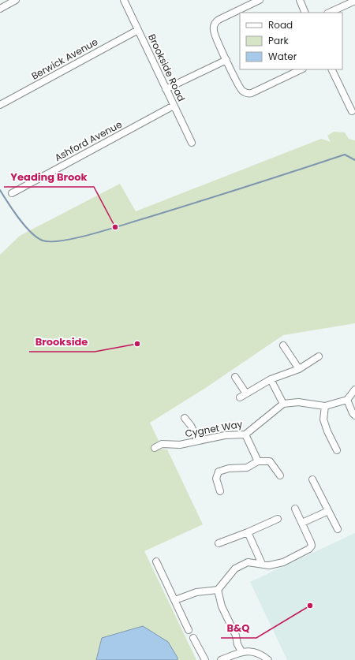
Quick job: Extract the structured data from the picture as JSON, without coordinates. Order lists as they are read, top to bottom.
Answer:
{
  "streets": {
    "street": [
      "Berwick Avenue",
      "Brookside Road",
      "Ashford Avenue",
      "Cygnet Way"
    ]
  },
  "crossings": [
    ["Berwick Avenue", "Brookside Road"],
    ["Brookside Road", "Ashford Avenue"]
  ],
  "places": ["Yeading Brook", "Brookside", "B&Q"],
  "legend": ["Road", "Park", "Water"]
}
